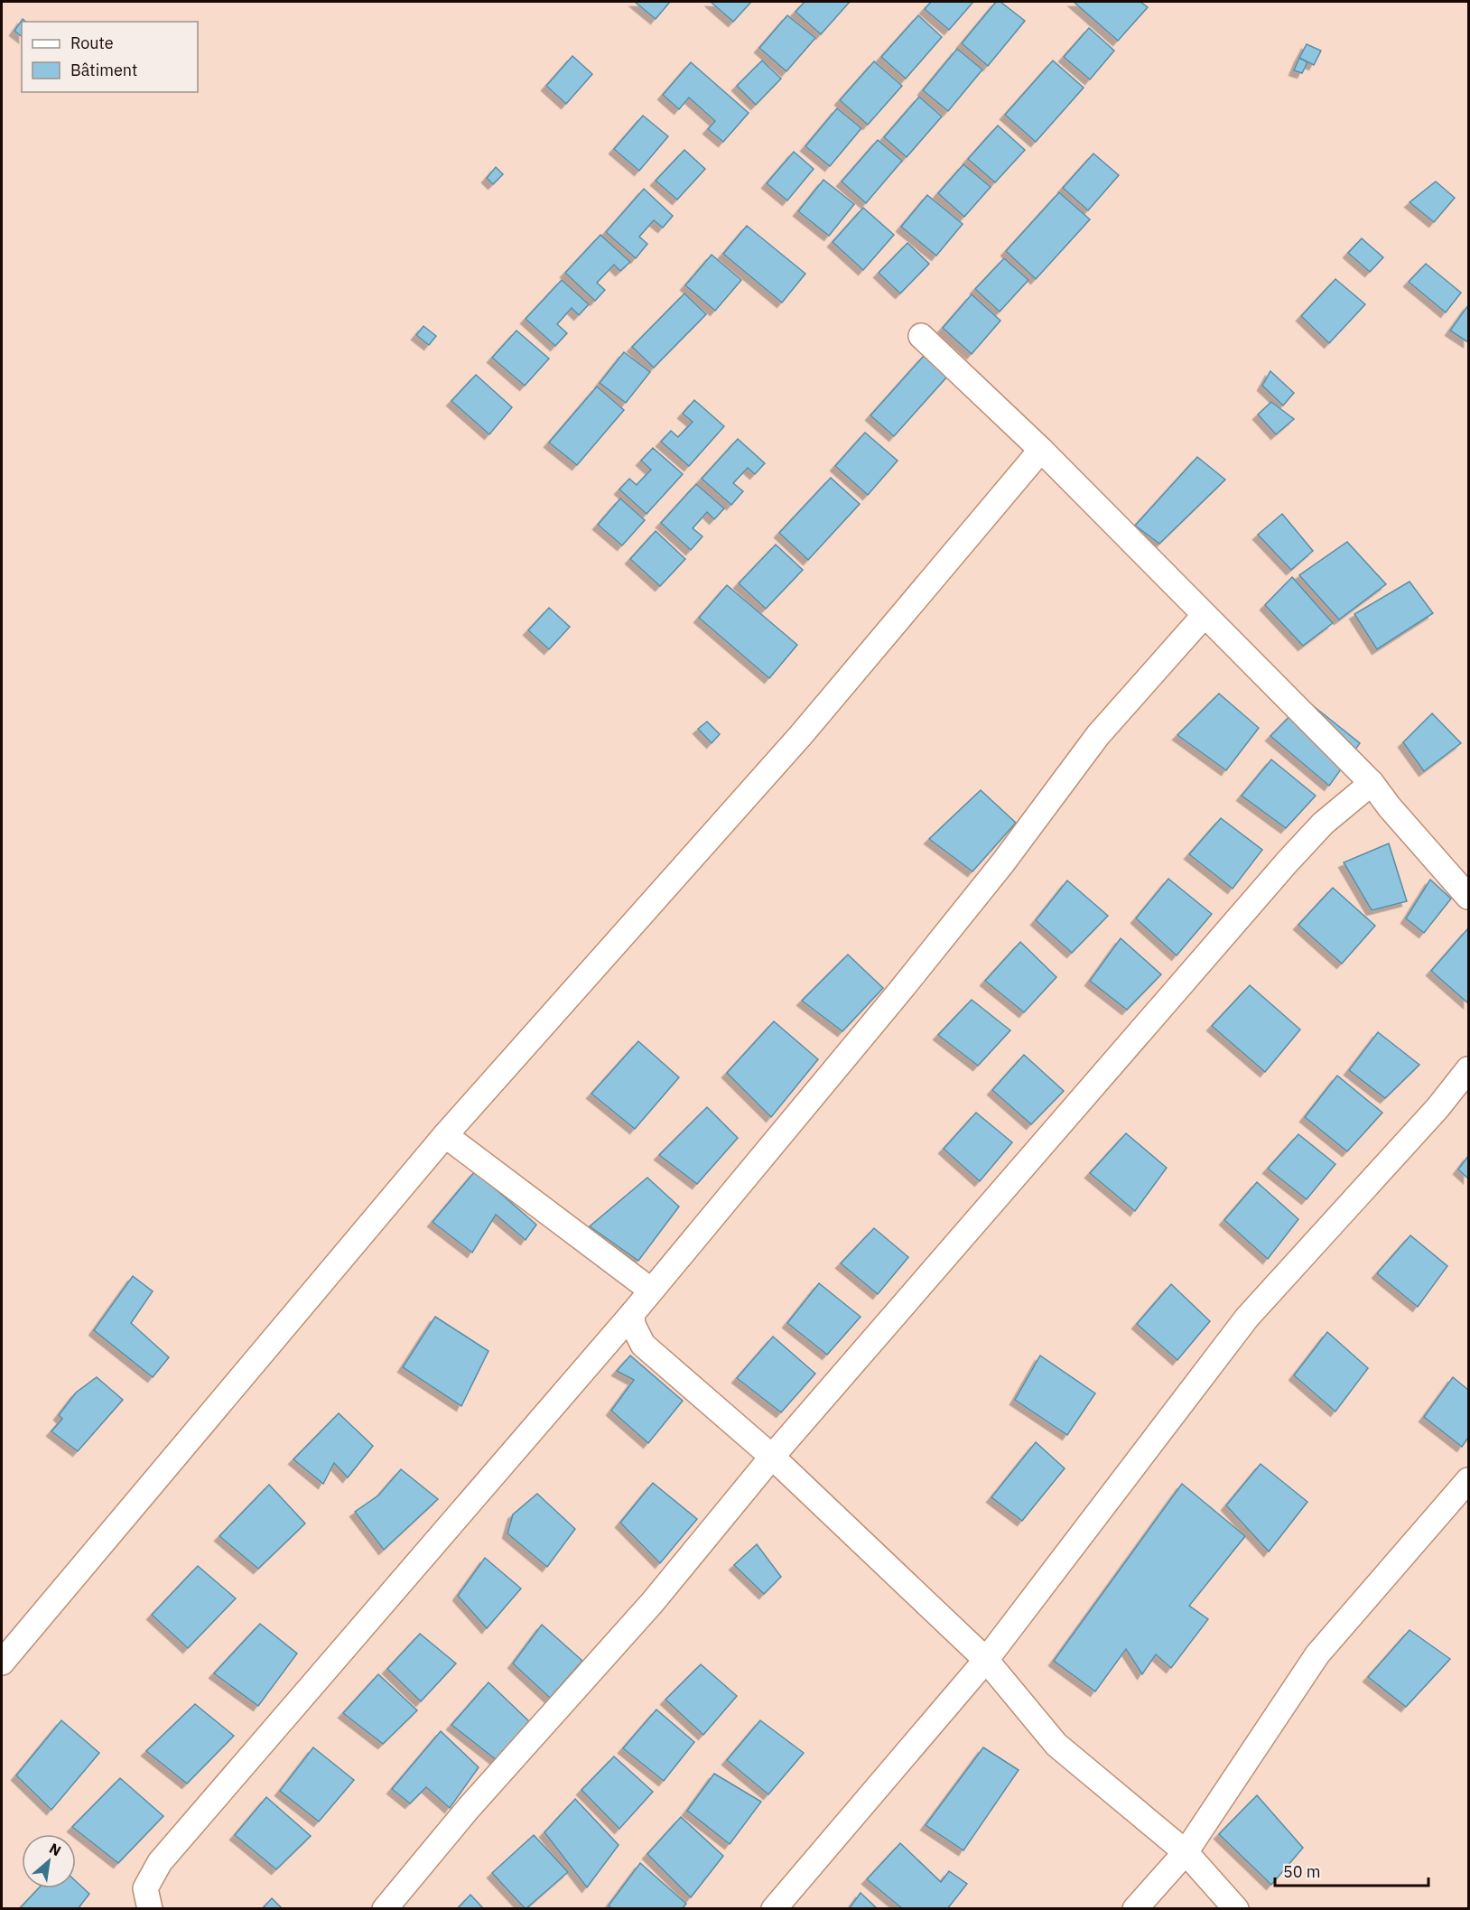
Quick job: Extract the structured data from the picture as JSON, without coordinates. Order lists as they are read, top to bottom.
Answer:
{
  "legend": ["Route", "Bâtiment"],
  "scale_bar": "50 m",
  "north": "top right"
}
